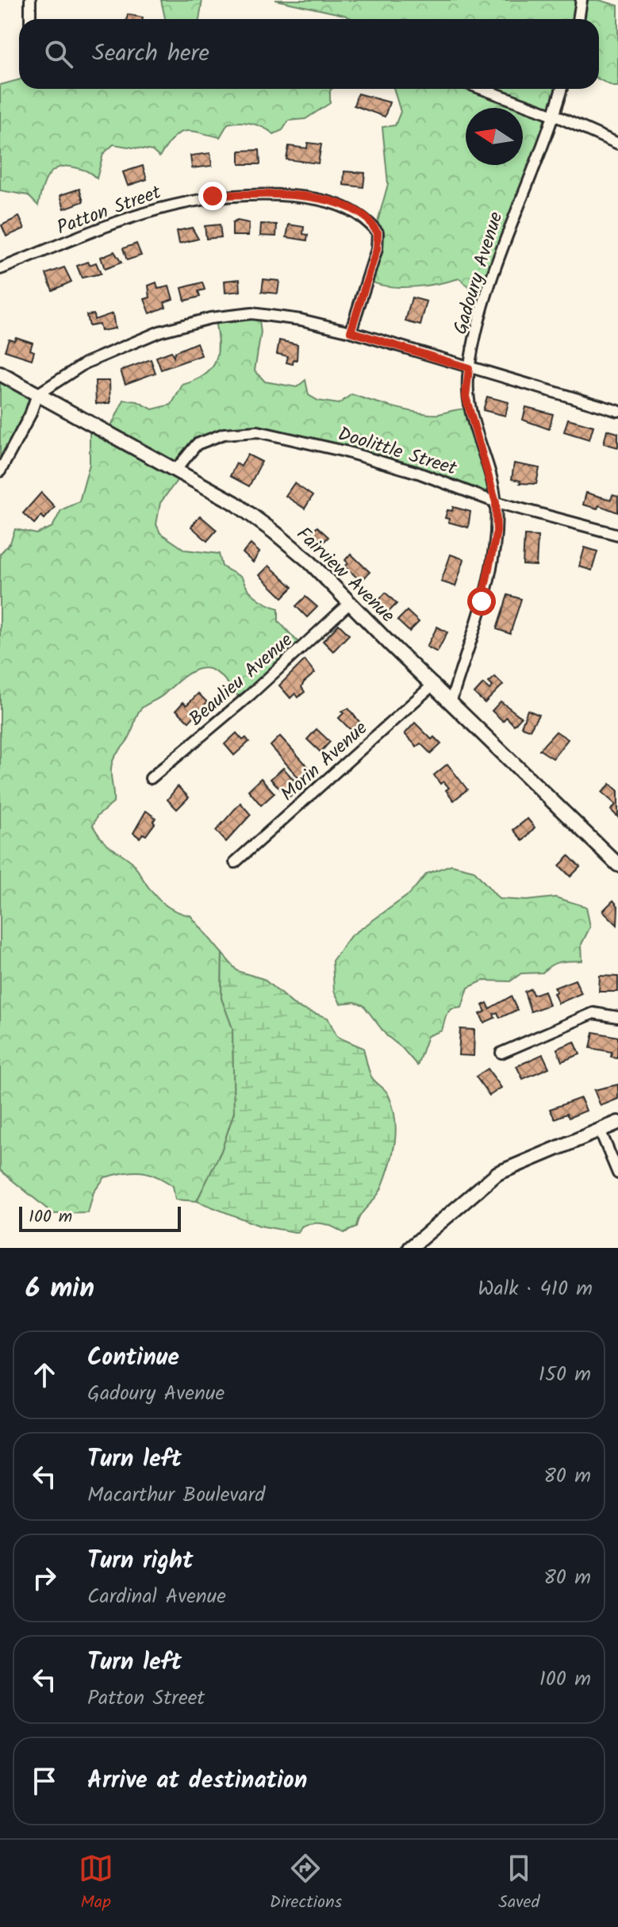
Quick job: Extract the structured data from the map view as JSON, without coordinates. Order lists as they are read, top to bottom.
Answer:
{
  "streets": {
    "main road": ["Fairview Avenue"],
    "street": [
      "Patton Street",
      "Gadoury Avenue",
      "Doolittle Street",
      "Beaulieu Avenue",
      "Morin Avenue"
    ]
  },
  "crossings": [
    ["Gadoury Avenue", "Doolittle Street"],
    ["Gadoury Avenue", "Fairview Avenue"],
    ["Doolittle Street", "Fairview Avenue"],
    ["Fairview Avenue", "Beaulieu Avenue"],
    ["Fairview Avenue", "Morin Avenue"]
  ],
  "scale_bar": "100 m",
  "north": "left",
  "page": {
    "search": "Search here",
    "scale": "100 m",
    "heading": ["6 min", "Walk · 410 m"],
    "list": [
      ["Continue", "Gadoury Avenue", "150 m"],
      ["Turn left", "Macarthur Boulevard", "80 m"],
      ["Turn right", "Cardinal Avenue", "80 m"],
      ["Turn left", "Patton Street", "100 m"],
      "Arrive at destination"
    ],
    "nav": ["Map", "Directions", "Saved"]
  }
}
